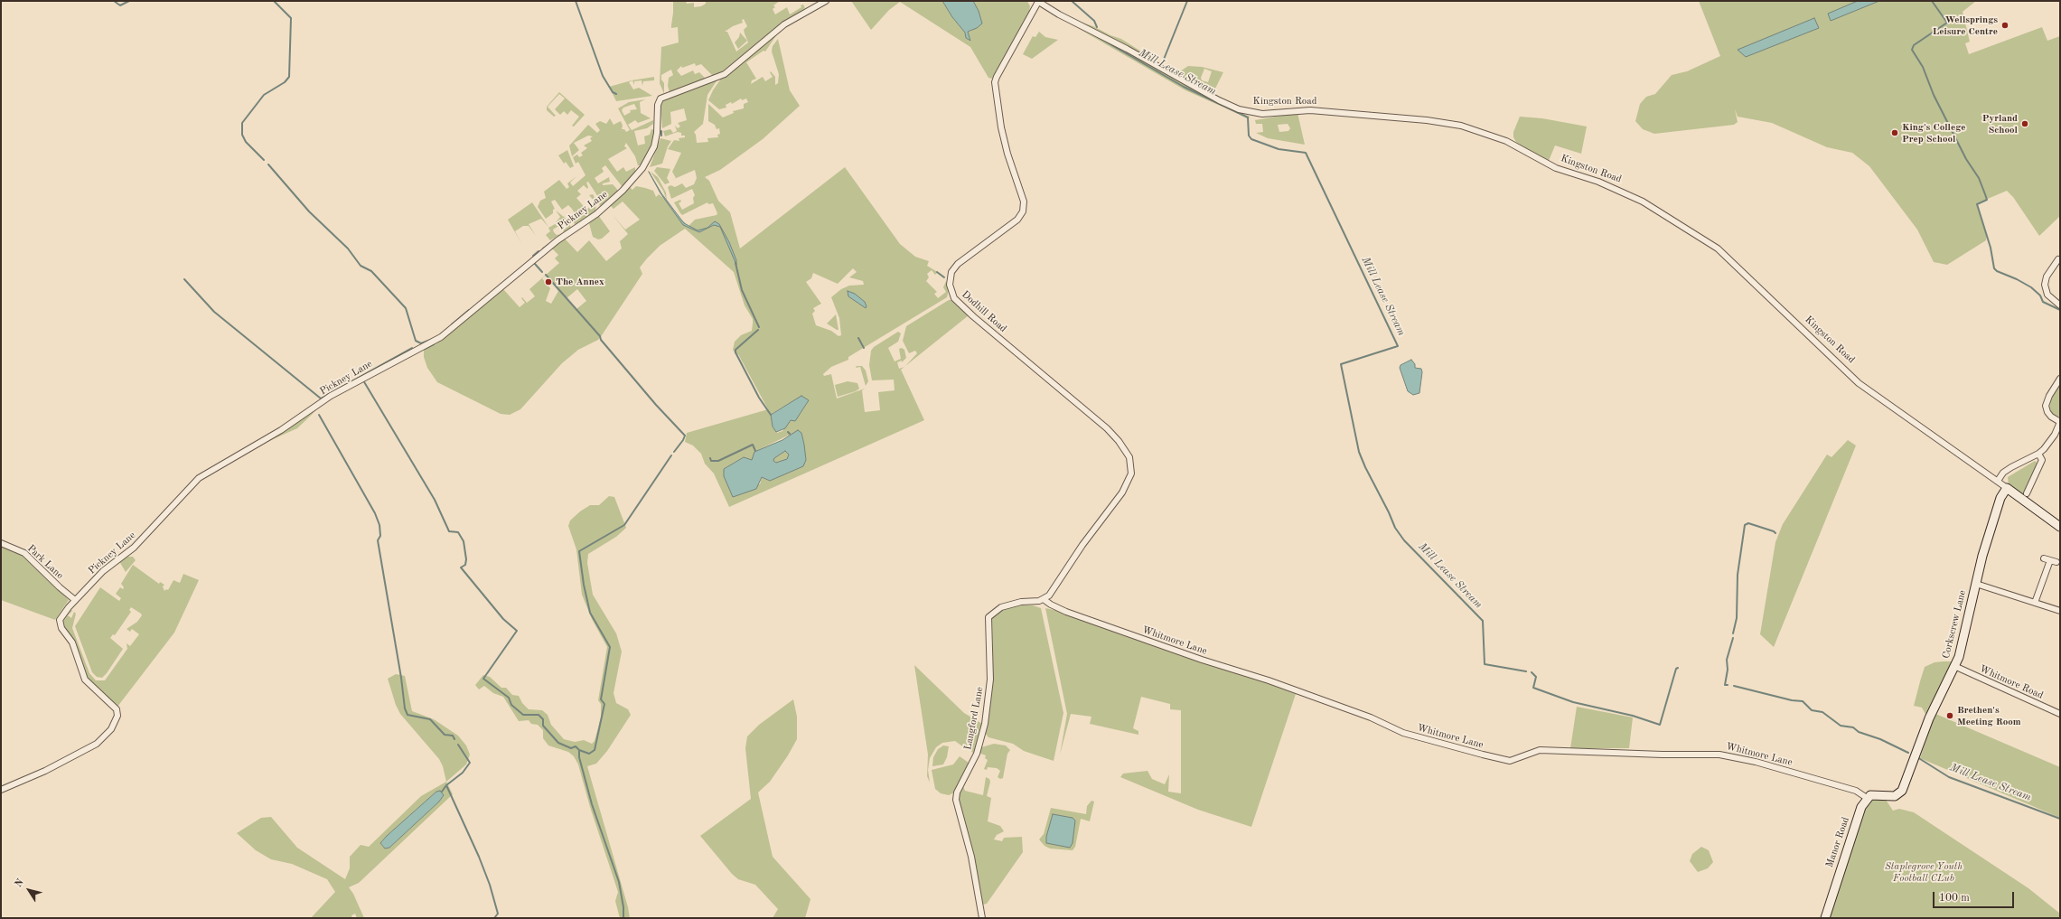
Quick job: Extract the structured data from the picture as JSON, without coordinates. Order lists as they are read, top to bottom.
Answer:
{
  "streets": {
    "street": [
      "Kingston Road",
      "Pickney Lane",
      "Dodhill Road",
      "Park Lane",
      "Corkscrew Lane",
      "Whitmore Lane",
      "Whitmore Road",
      "Langford Lane",
      "Manor Road"
    ]
  },
  "crossings": [
    ["Kingston Road", "Dodhill Road"],
    ["Kingston Road", "Corkscrew Lane"],
    ["Pickney Lane", "Park Lane"],
    ["Dodhill Road", "Whitmore Lane"],
    ["Dodhill Road", "Langford Lane"],
    ["Corkscrew Lane", "Whitmore Lane"],
    ["Corkscrew Lane", "Whitmore Road"],
    ["Corkscrew Lane", "Manor Road"],
    ["Whitmore Lane", "Langford Lane"],
    ["Whitmore Lane", "Manor Road"]
  ],
  "water": ["Mill Lease Stream"],
  "parks": ["Staplegrove Youth Football CLub"],
  "places": [
    "Wellsprings Leisure Centre",
    "Pyrland School",
    "King's College Prep School",
    "The Annex",
    "Brethen's Meeting Room"
  ],
  "scale_bar": "100 m",
  "north": "top left"
}
